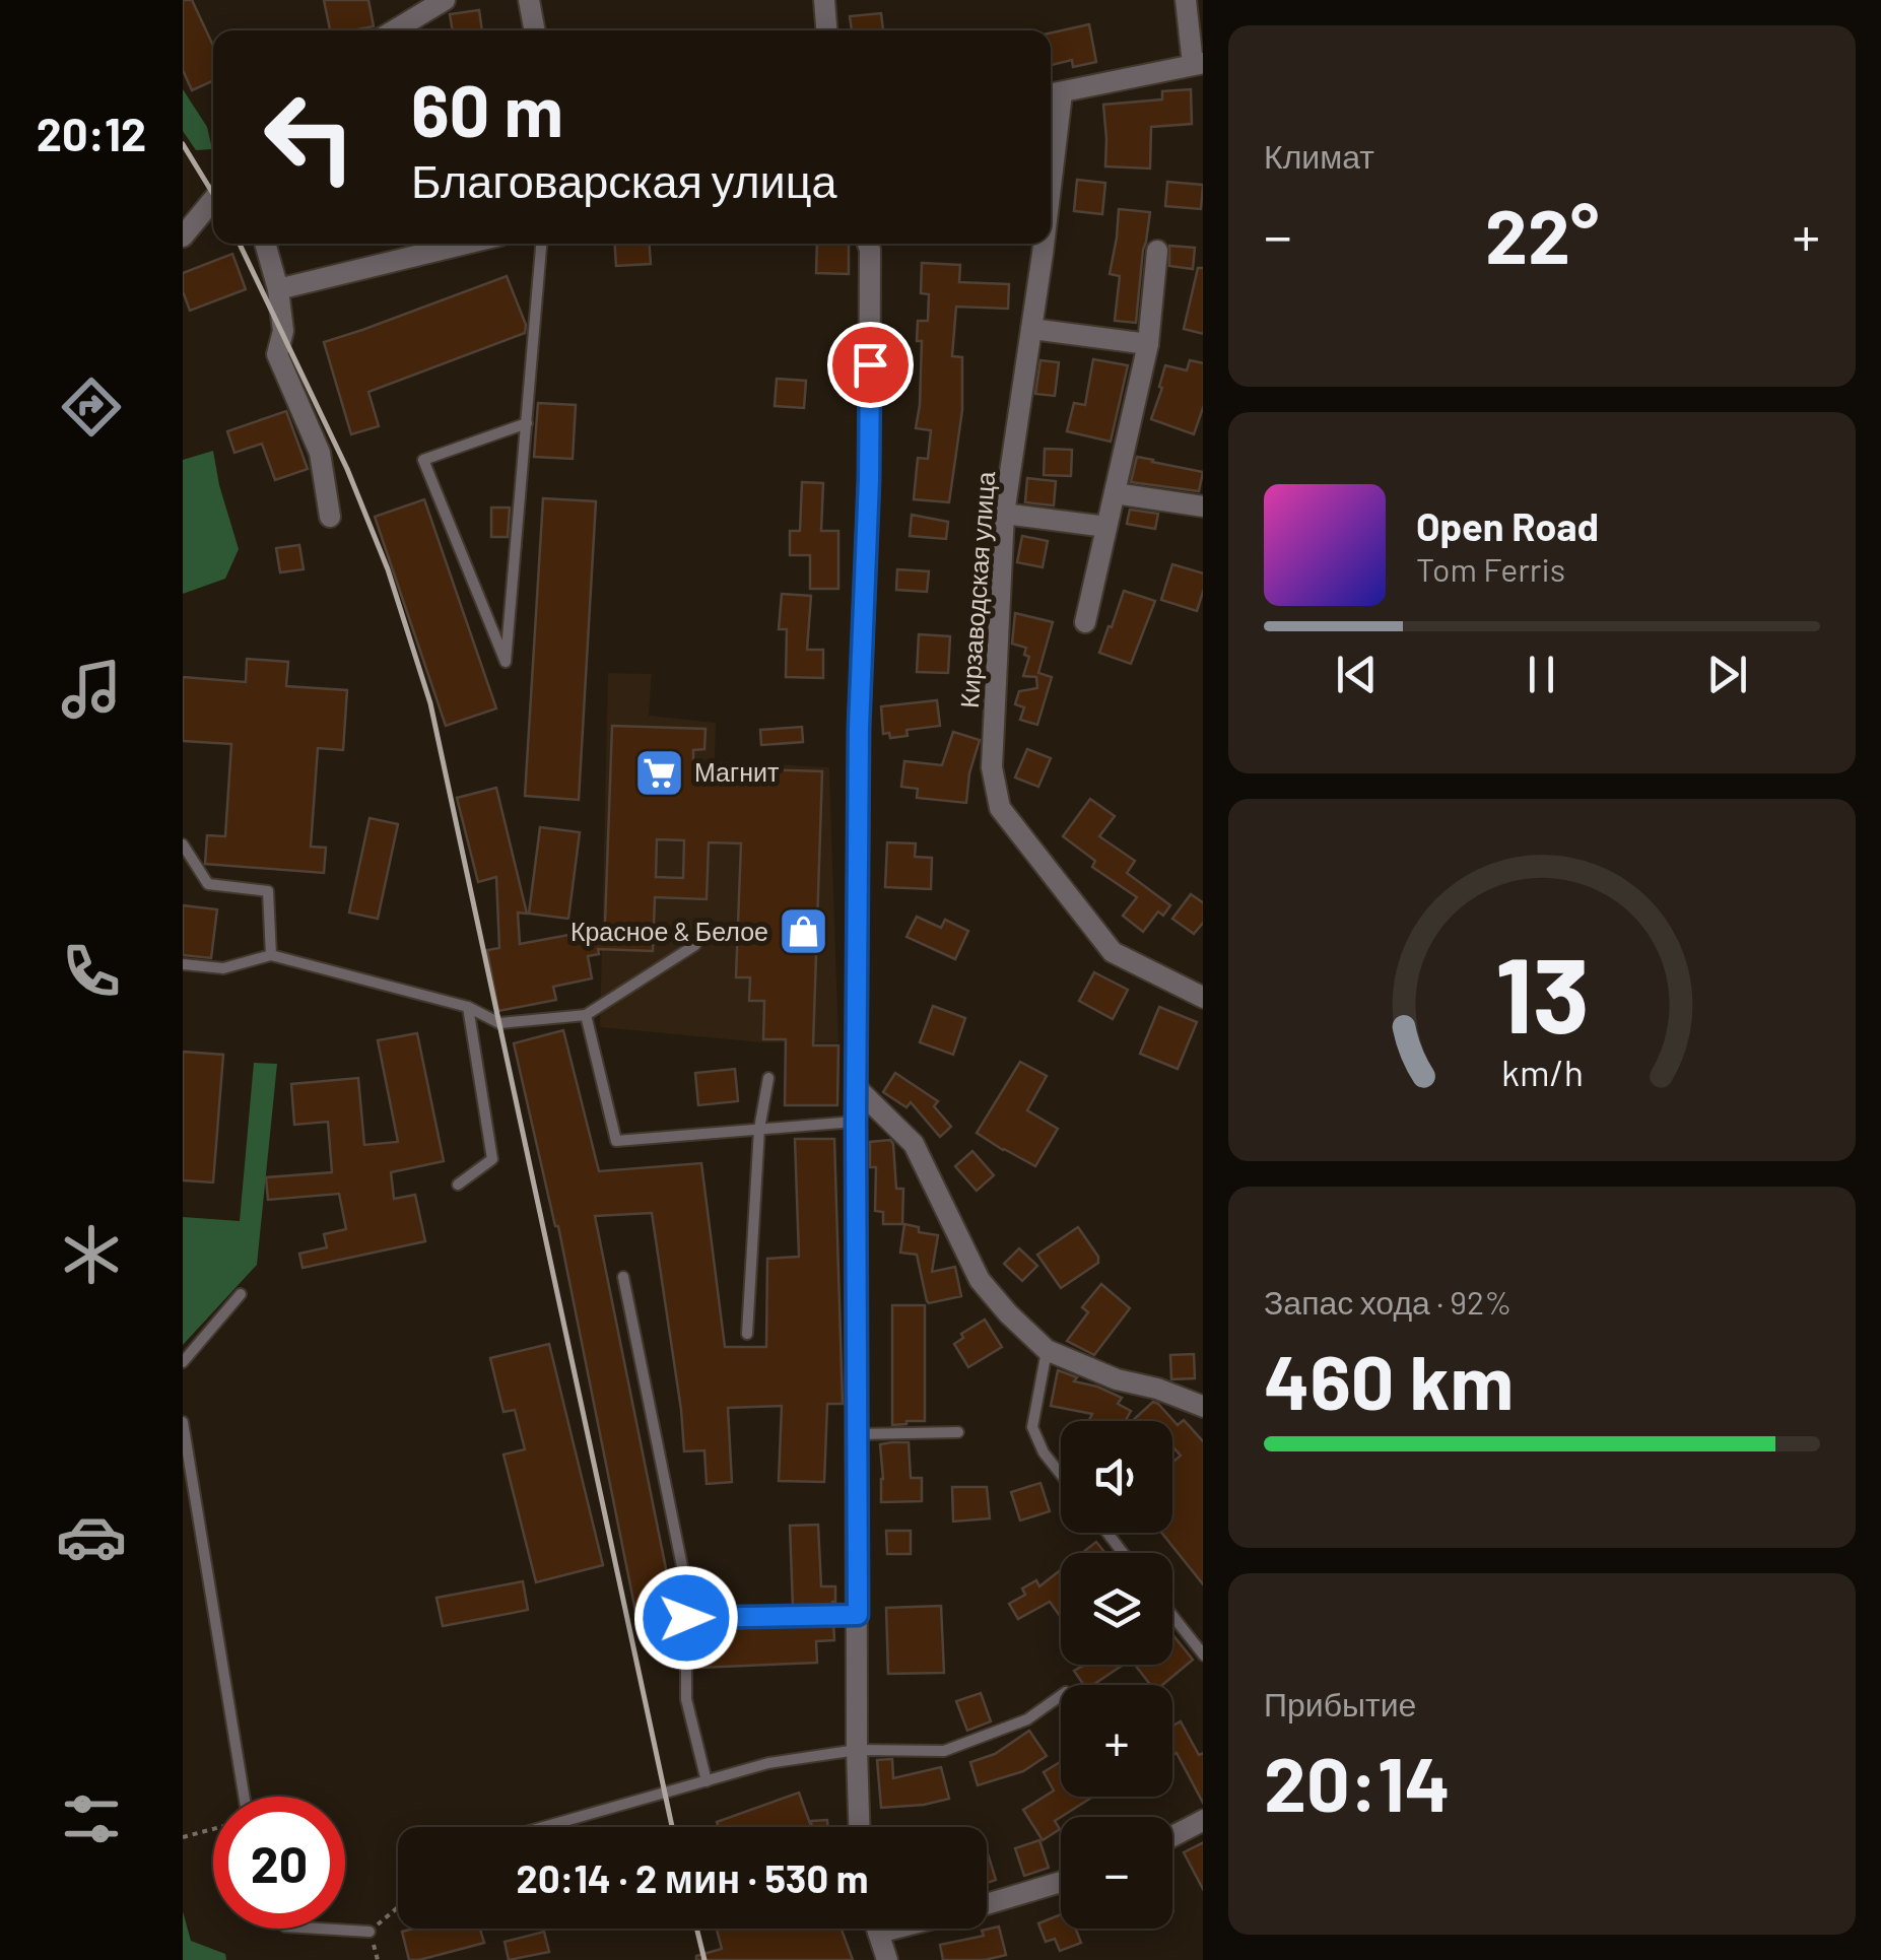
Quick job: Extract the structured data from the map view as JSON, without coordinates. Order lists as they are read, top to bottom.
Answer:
{
  "streets": {
    "street": ["Кирзаводская улица"]
  },
  "places": {
    "supermarket": ["Магнит"],
    "shop": ["Красное & Белое"]
  },
  "page": {
    "tabs": "20:12",
    "tile": [
      "Климат",
      ["Запас хода · 92%", "460 km"],
      ["Прибытие", "20:14"]
    ],
    "turn": ["60 m", "Благоварская улица"],
    "heat": ["−", "22°", "+"],
    "song": ["Open Road", "Tom Ferris"],
    "map_buttons": ["+", "−"],
    "limit": "20",
    "trip": "20:14 · 2 мин · 530 m",
    "gauge": ["13", "km/h"]
  }
}
